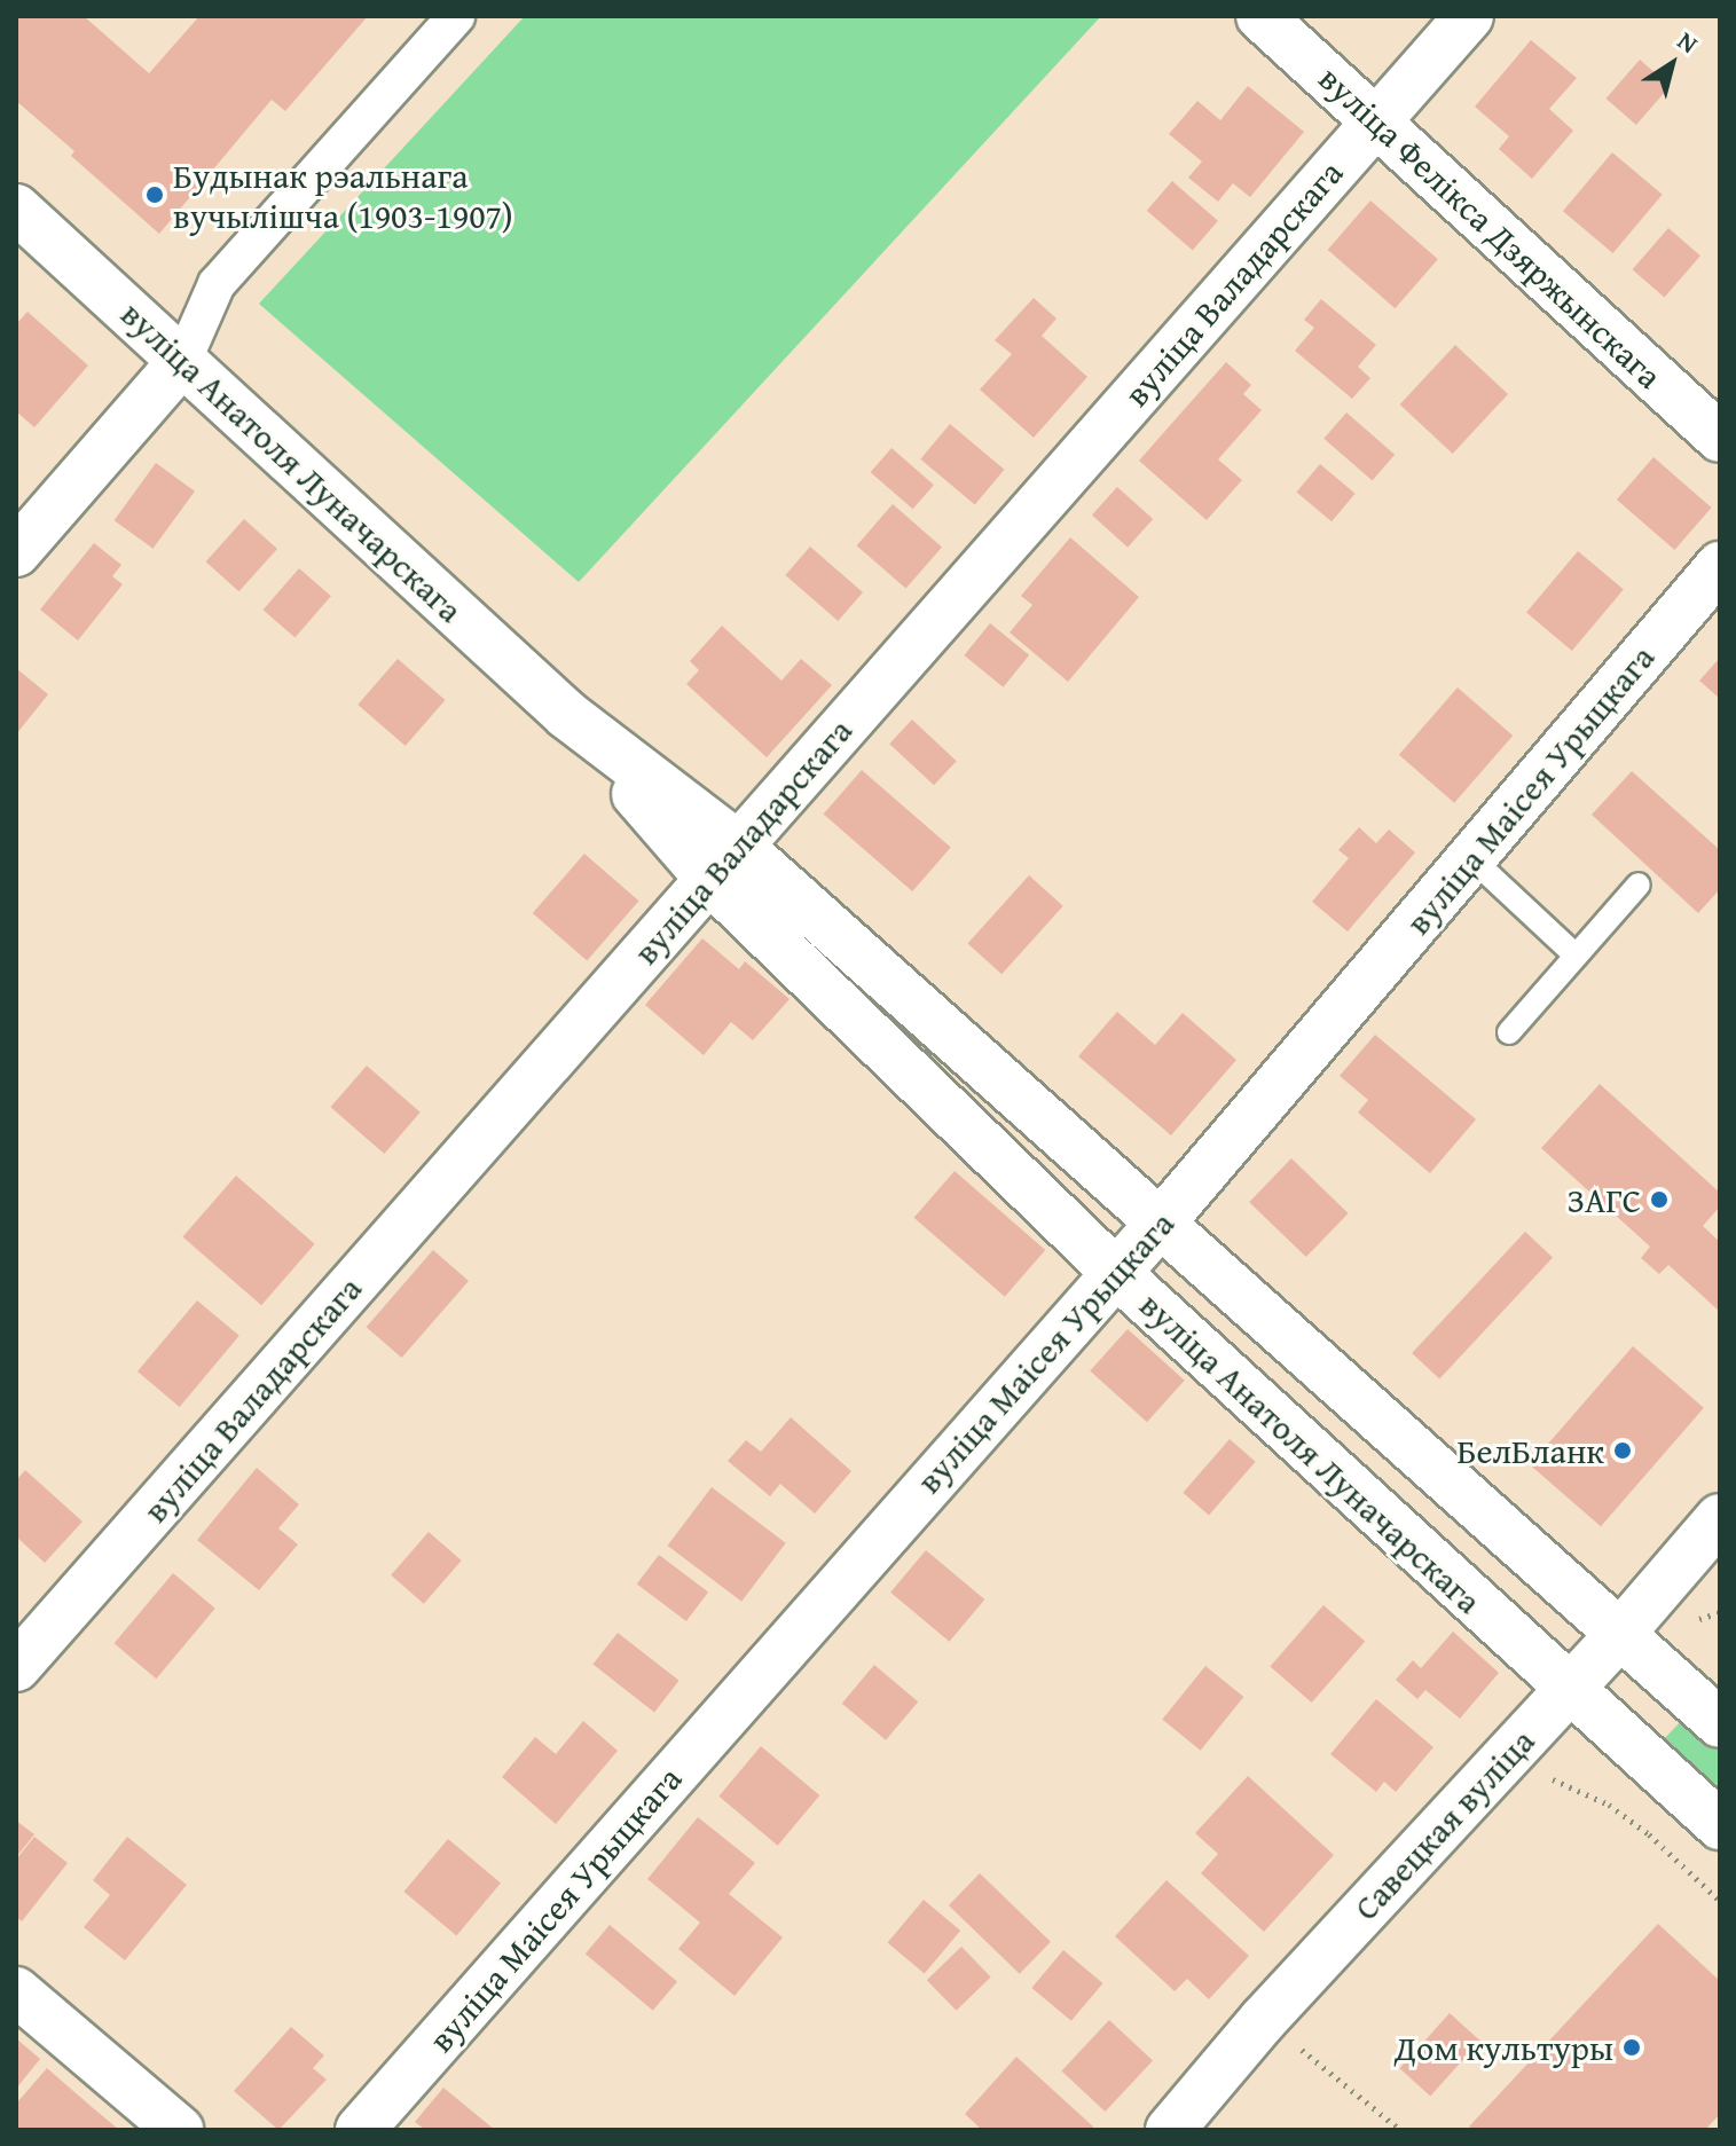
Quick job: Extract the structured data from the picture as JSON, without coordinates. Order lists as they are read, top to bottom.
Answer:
{
  "streets": {
    "street": [
      "вуліца Фелікса Дзяржынскага",
      "вуліца Валадарскага",
      "вуліца Анатоля Луначарскага",
      "вуліца Маісея Урыцкага",
      "Савецкая вуліца"
    ]
  },
  "crossings": [
    ["вуліца Фелікса Дзяржынскага", "вуліца Валадарскага"],
    ["вуліца Валадарскага", "вуліца Анатоля Луначарскага"],
    ["вуліца Анатоля Луначарскага", "вуліца Маісея Урыцкага"],
    ["вуліца Анатоля Луначарскага", "Савецкая вуліца"]
  ],
  "places": [
    "Будынак рэальнага вучылішча (1903-1907)",
    "ЗАГС",
    "БелБланк",
    "Дом культуры"
  ],
  "north": "top right"
}
